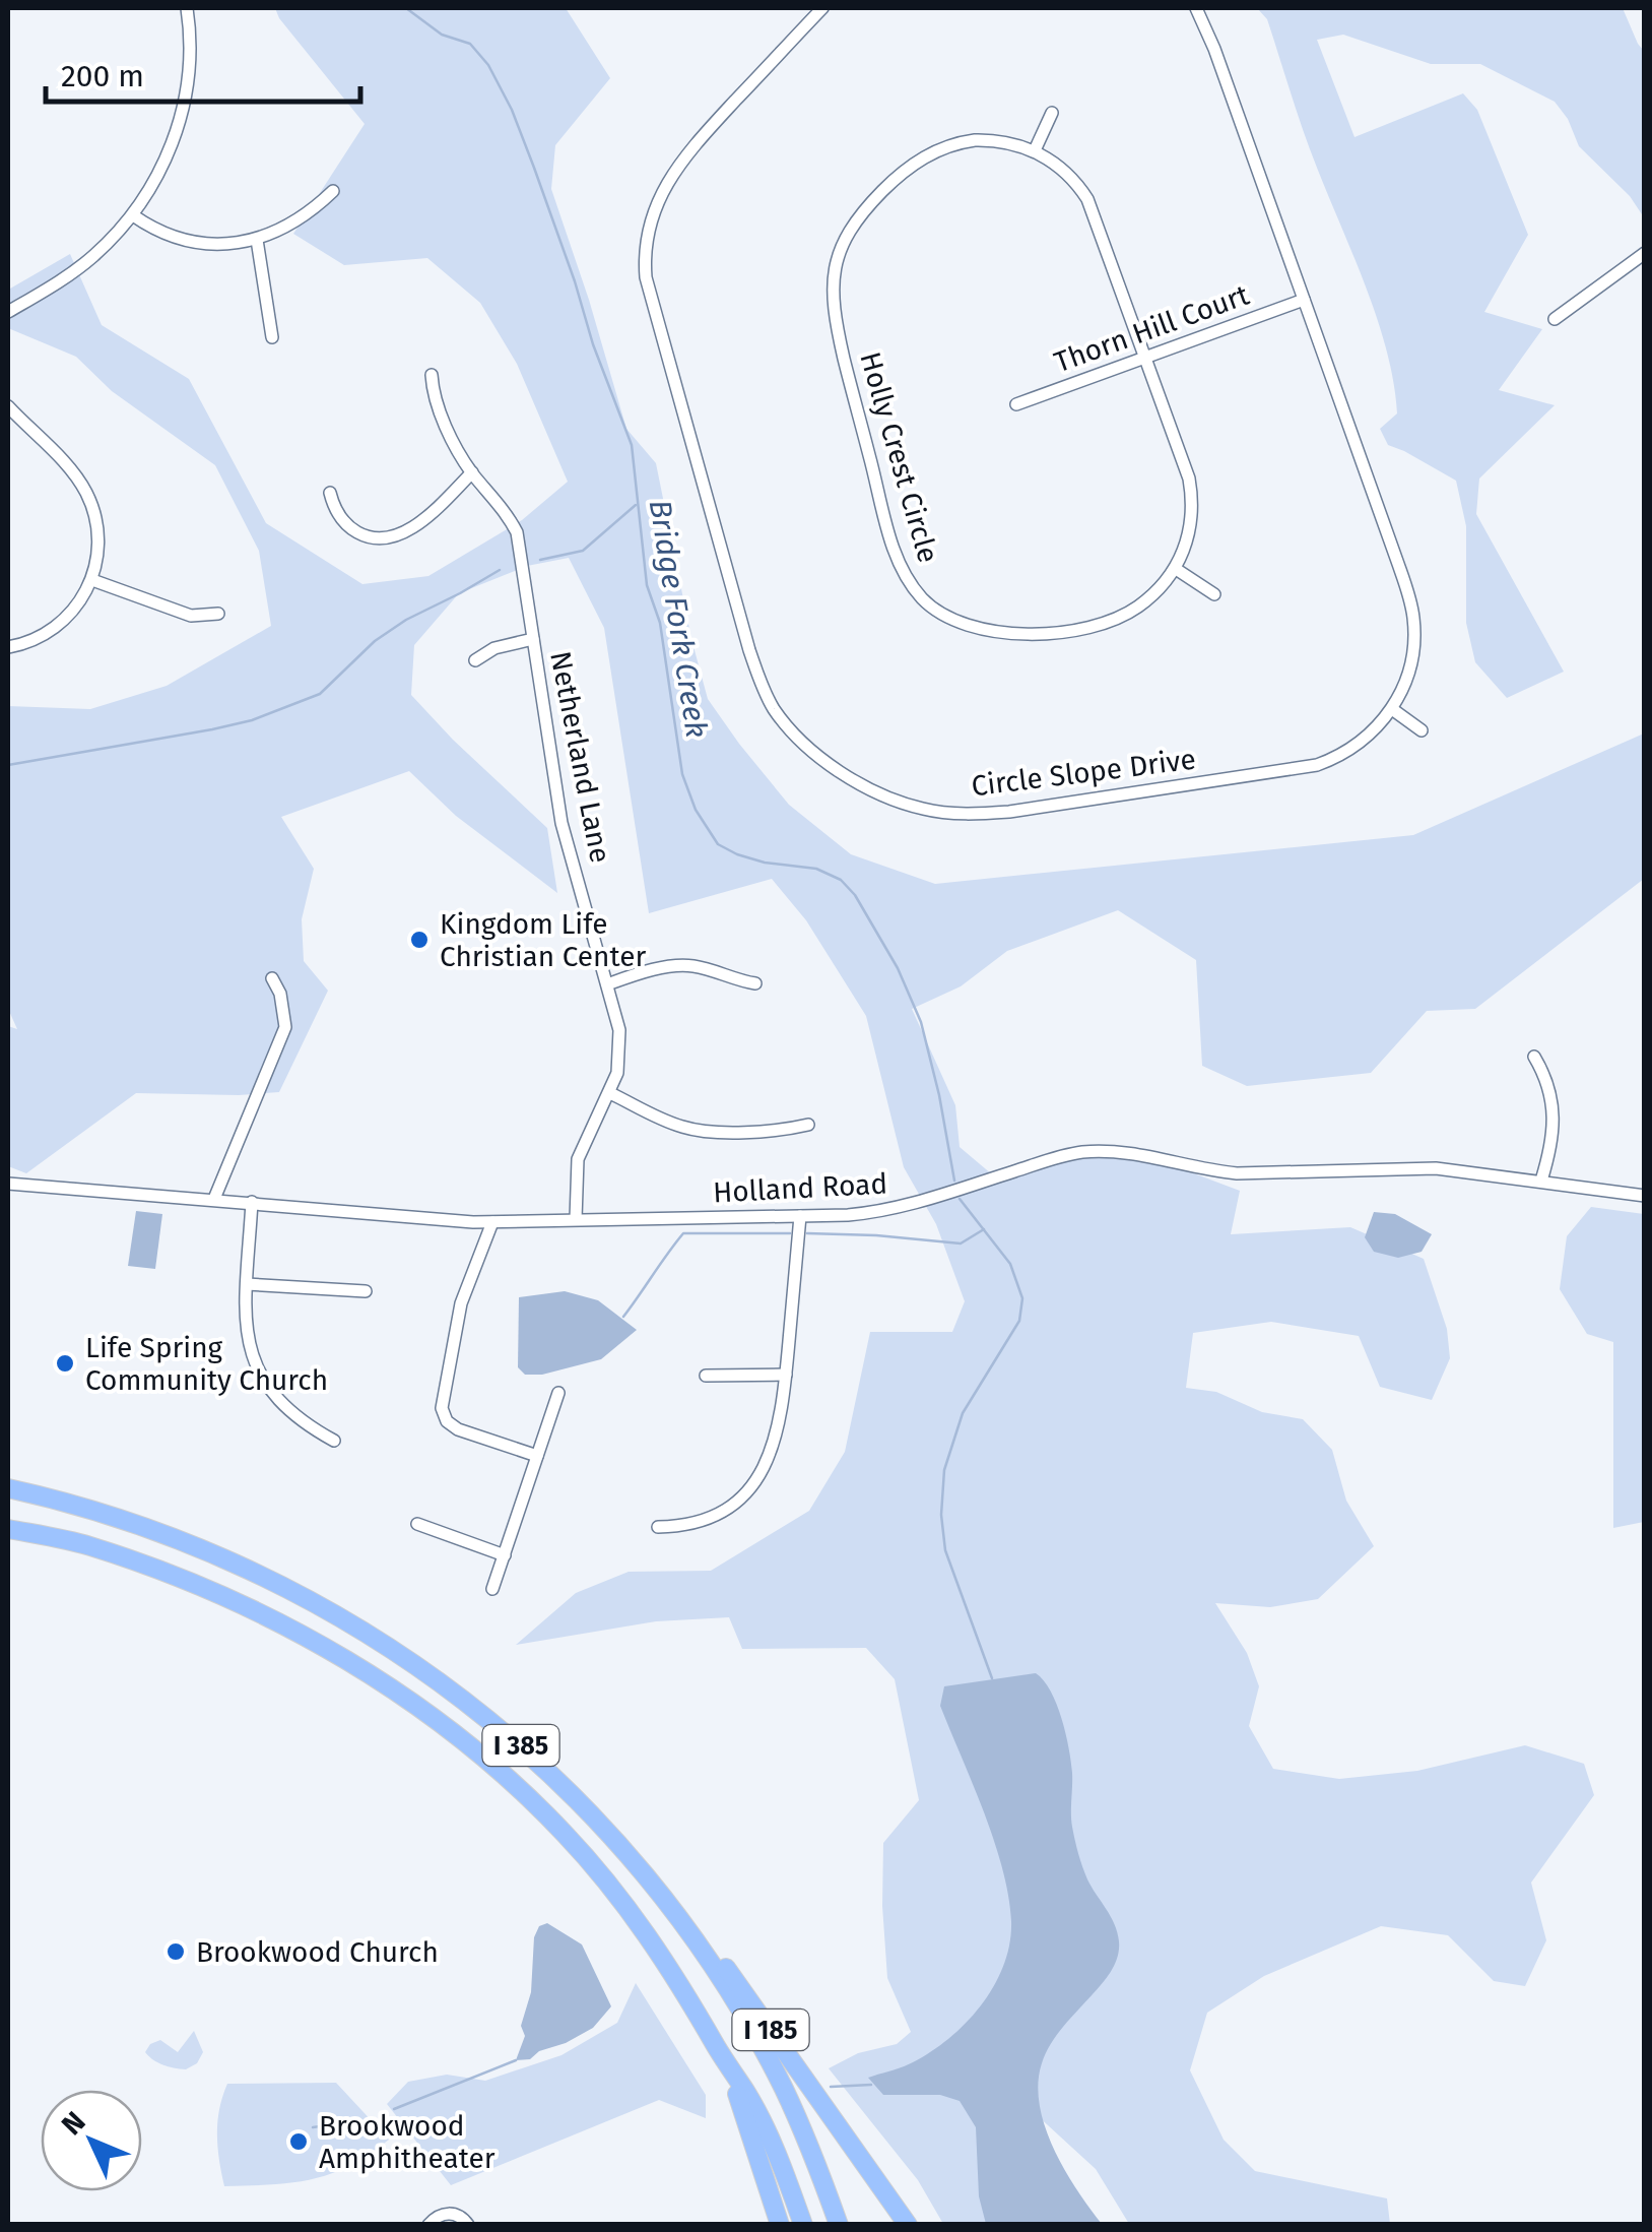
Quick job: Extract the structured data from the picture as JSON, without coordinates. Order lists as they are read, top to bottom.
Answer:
{
  "streets": {
    "highway": ["I 385", "I 185"],
    "street": [
      "Thorn Hill Court",
      "Holly Crest Circle",
      "Netherland Lane",
      "Circle Slope Drive",
      "Holland Road"
    ]
  },
  "crossings": [
    ["Thorn Hill Court", "Holly Crest Circle"],
    ["Thorn Hill Court", "Circle Slope Drive"],
    ["Netherland Lane", "Holland Road"],
    ["I 385", "I 185"]
  ],
  "water": ["Bridge Fork Creek"],
  "places": [
    "Kingdom Life Christian Center",
    "Life Spring Community Church",
    "Brookwood Church",
    "Brookwood Amphitheater"
  ],
  "scale_bar": "200 m",
  "north": "top left"
}
